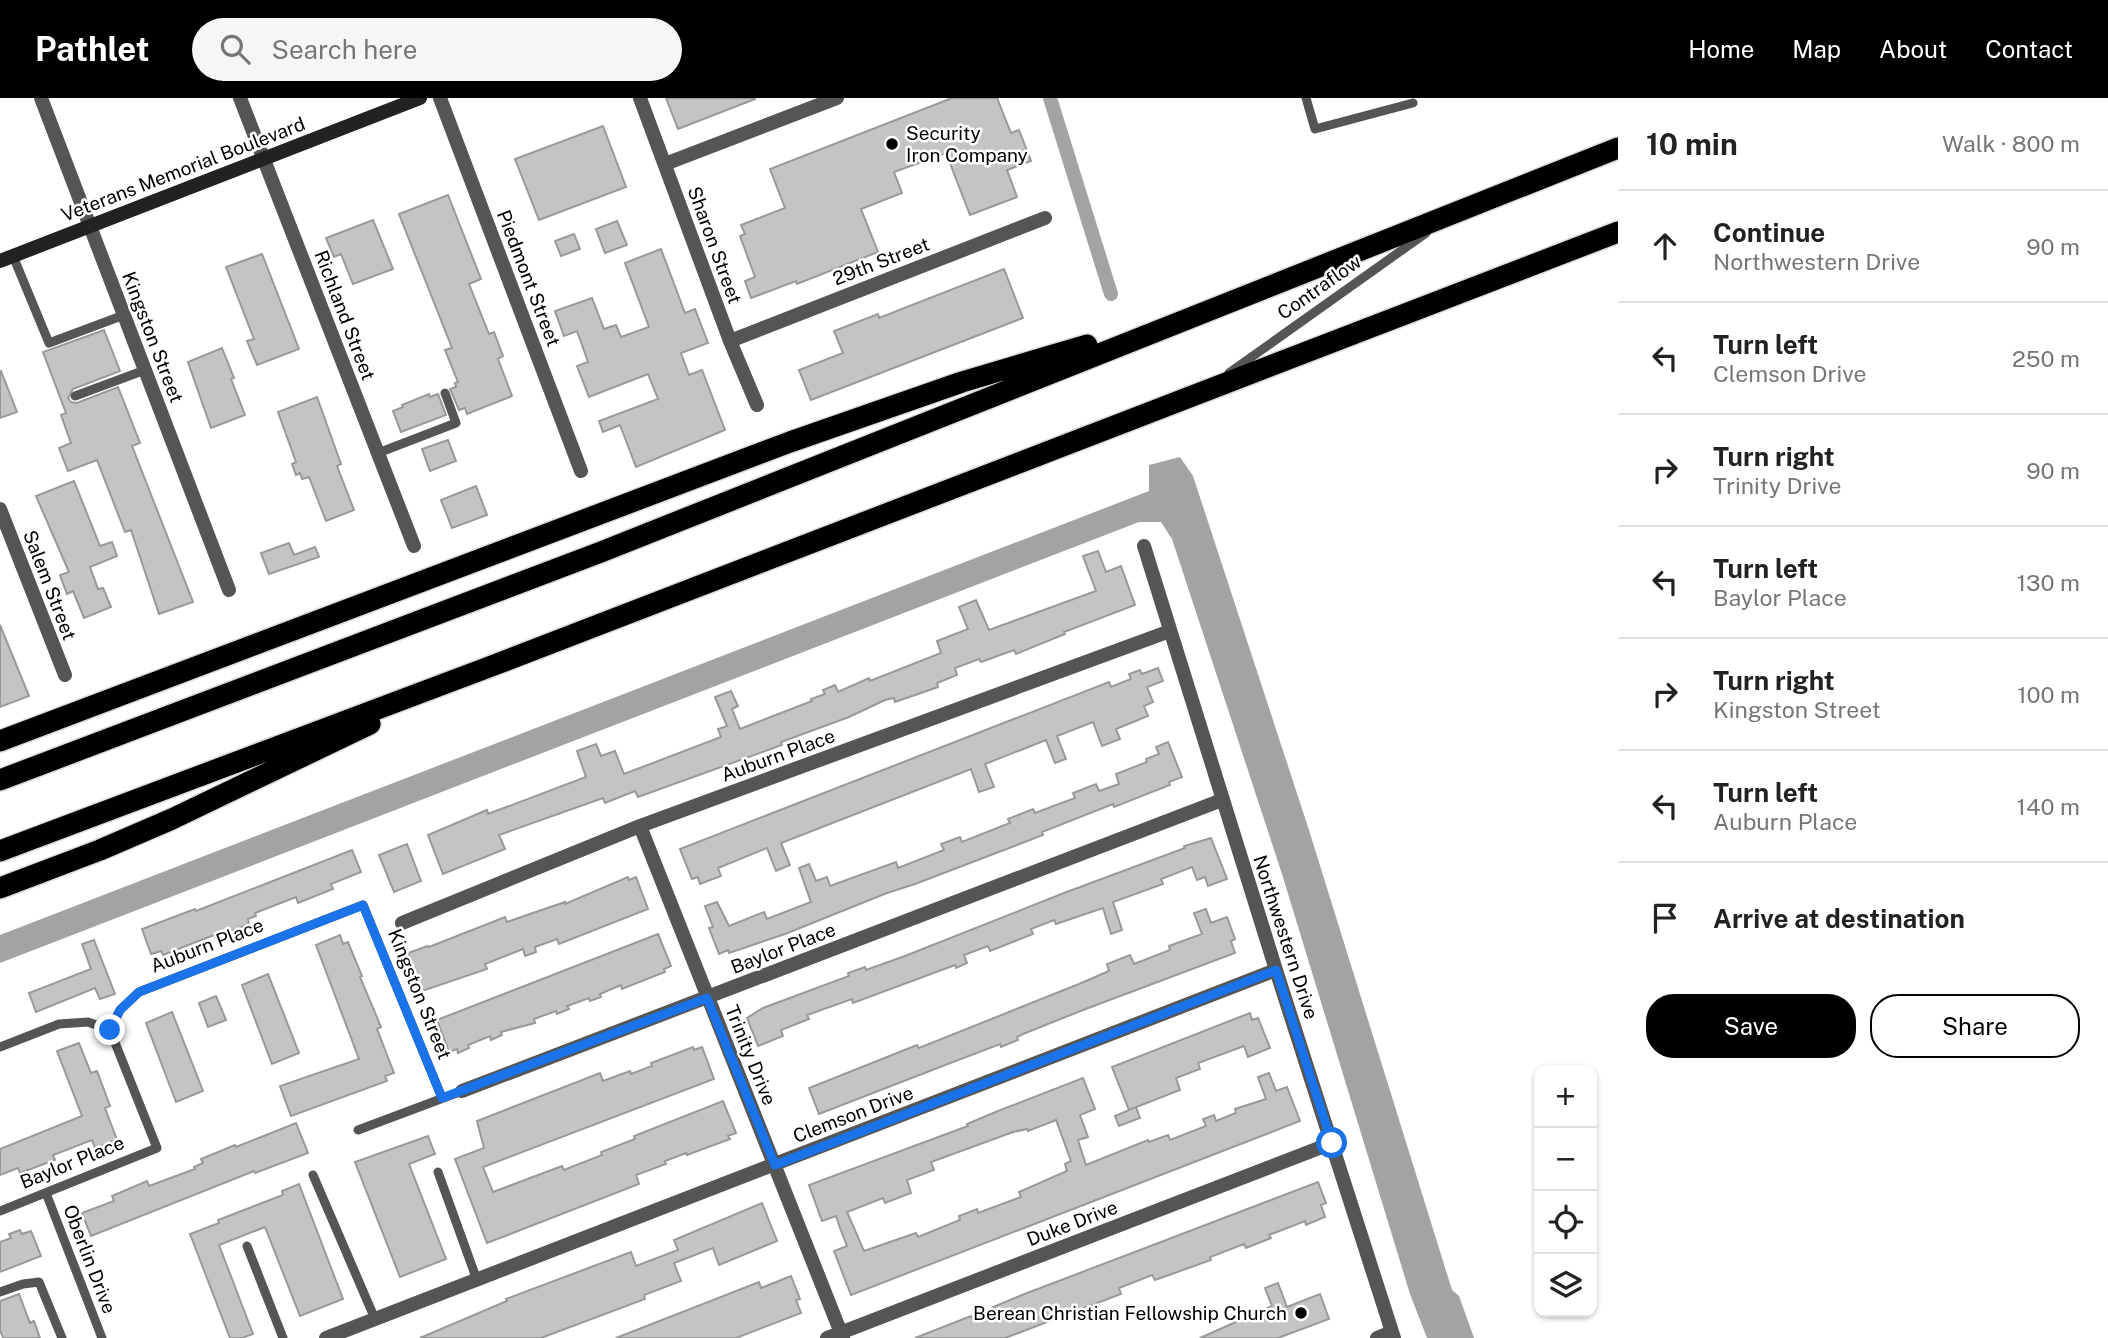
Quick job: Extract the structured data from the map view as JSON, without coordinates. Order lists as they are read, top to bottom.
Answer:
{
  "streets": {
    "street": [
      "Veterans Memorial Boulevard",
      "Sharon Street",
      "29th Street",
      "Piedmont Street",
      "Richland Street",
      "Kingston Street",
      "Salem Street",
      "Auburn Place",
      "Northwestern Drive",
      "Baylor Place",
      "Trinity Drive",
      "Clemson Drive",
      "Duke Drive"
    ],
    "lane": ["Contraflow", "Oberlin Drive"]
  },
  "crossings": [
    ["Veterans Memorial Boulevard", "Richland Street"],
    ["Veterans Memorial Boulevard", "Kingston Street"],
    ["Sharon Street", "29th Street"],
    ["Kingston Street", "Auburn Place"],
    ["Kingston Street", "Baylor Place"],
    ["Auburn Place", "Northwestern Drive"],
    ["Auburn Place", "Baylor Place"],
    ["Auburn Place", "Trinity Drive"],
    ["Northwestern Drive", "Baylor Place"],
    ["Northwestern Drive", "Clemson Drive"],
    ["Northwestern Drive", "Duke Drive"],
    ["Baylor Place", "Trinity Drive"],
    ["Baylor Place", "Oberlin Drive"],
    ["Trinity Drive", "Clemson Drive"],
    ["Trinity Drive", "Duke Drive"]
  ],
  "places": ["Security Iron Company", "Berean Christian Fellowship Church"],
  "page": {
    "header": "Pathlet",
    "search": "Search here",
    "nav": [
      "Home",
      "Map",
      "About",
      "Contact"
    ],
    "heading": ["10 min", "Walk · 800 m"],
    "list": [
      ["Continue", "Northwestern Drive", "90 m"],
      ["Turn left", "Clemson Drive", "250 m"],
      ["Turn right", "Trinity Drive", "90 m"],
      ["Turn left", "Baylor Place", "130 m"],
      ["Turn right", "Kingston Street", "100 m"],
      ["Turn left", "Auburn Place", "140 m"],
      "Arrive at destination"
    ],
    "buttons": ["Save", "Share"],
    "map_buttons": ["+", "−"]
  }
}
